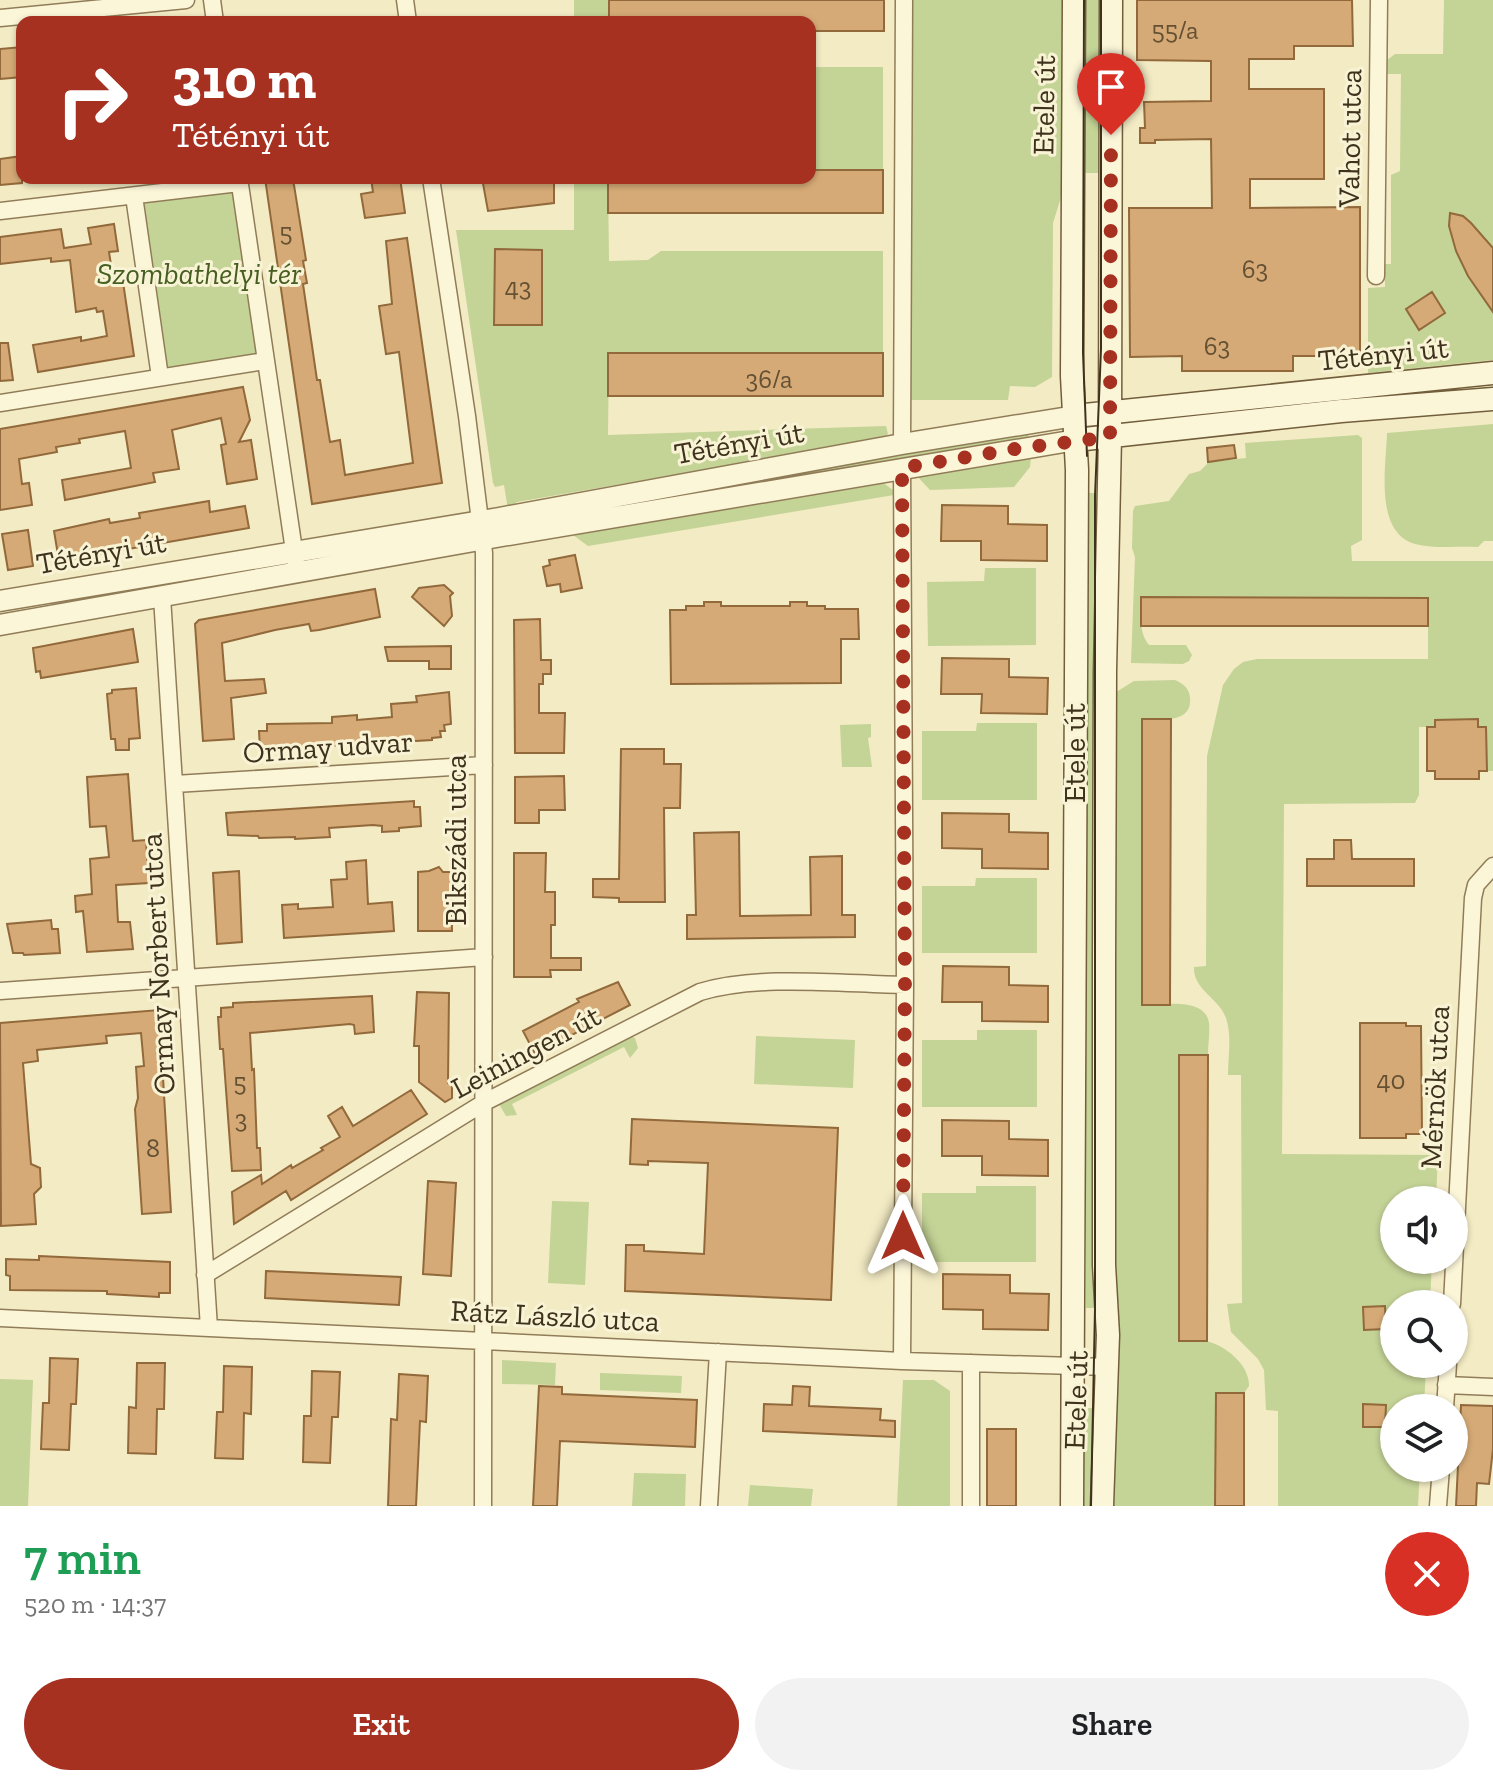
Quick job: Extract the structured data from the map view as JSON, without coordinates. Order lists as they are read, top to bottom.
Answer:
{
  "streets": {
    "main road": ["Etele út", "Tétényi út"],
    "street": [
      "Vahot utca",
      "Ormay udvar",
      "Bikszádi utca",
      "Ormay Norbert utca",
      "Leiningen út",
      "Mérnök utca",
      "Rátz László utca"
    ]
  },
  "crossings": [
    ["Etele út", "Tétényi út"],
    ["Etele út", "Rátz László utca"],
    ["Tétényi út", "Bikszádi utca"],
    ["Tétényi út", "Ormay Norbert utca"],
    ["Ormay udvar", "Bikszádi utca"],
    ["Ormay udvar", "Ormay Norbert utca"],
    ["Bikszádi utca", "Leiningen út"],
    ["Bikszádi utca", "Rátz László utca"],
    ["Ormay Norbert utca", "Leiningen út"],
    ["Ormay Norbert utca", "Rátz László utca"]
  ],
  "parks": ["Szombathelyi tér"],
  "house_numbers": [
    "55/a",
    "5",
    "63",
    "43",
    "63",
    "36/a",
    "40",
    "5",
    "3",
    "8"
  ],
  "page": {
    "turn": ["310 m", "Tétényi út"],
    "heading": ["7 min", "520 m · 14:37"],
    "buttons": ["Exit", "Share"]
  }
}
